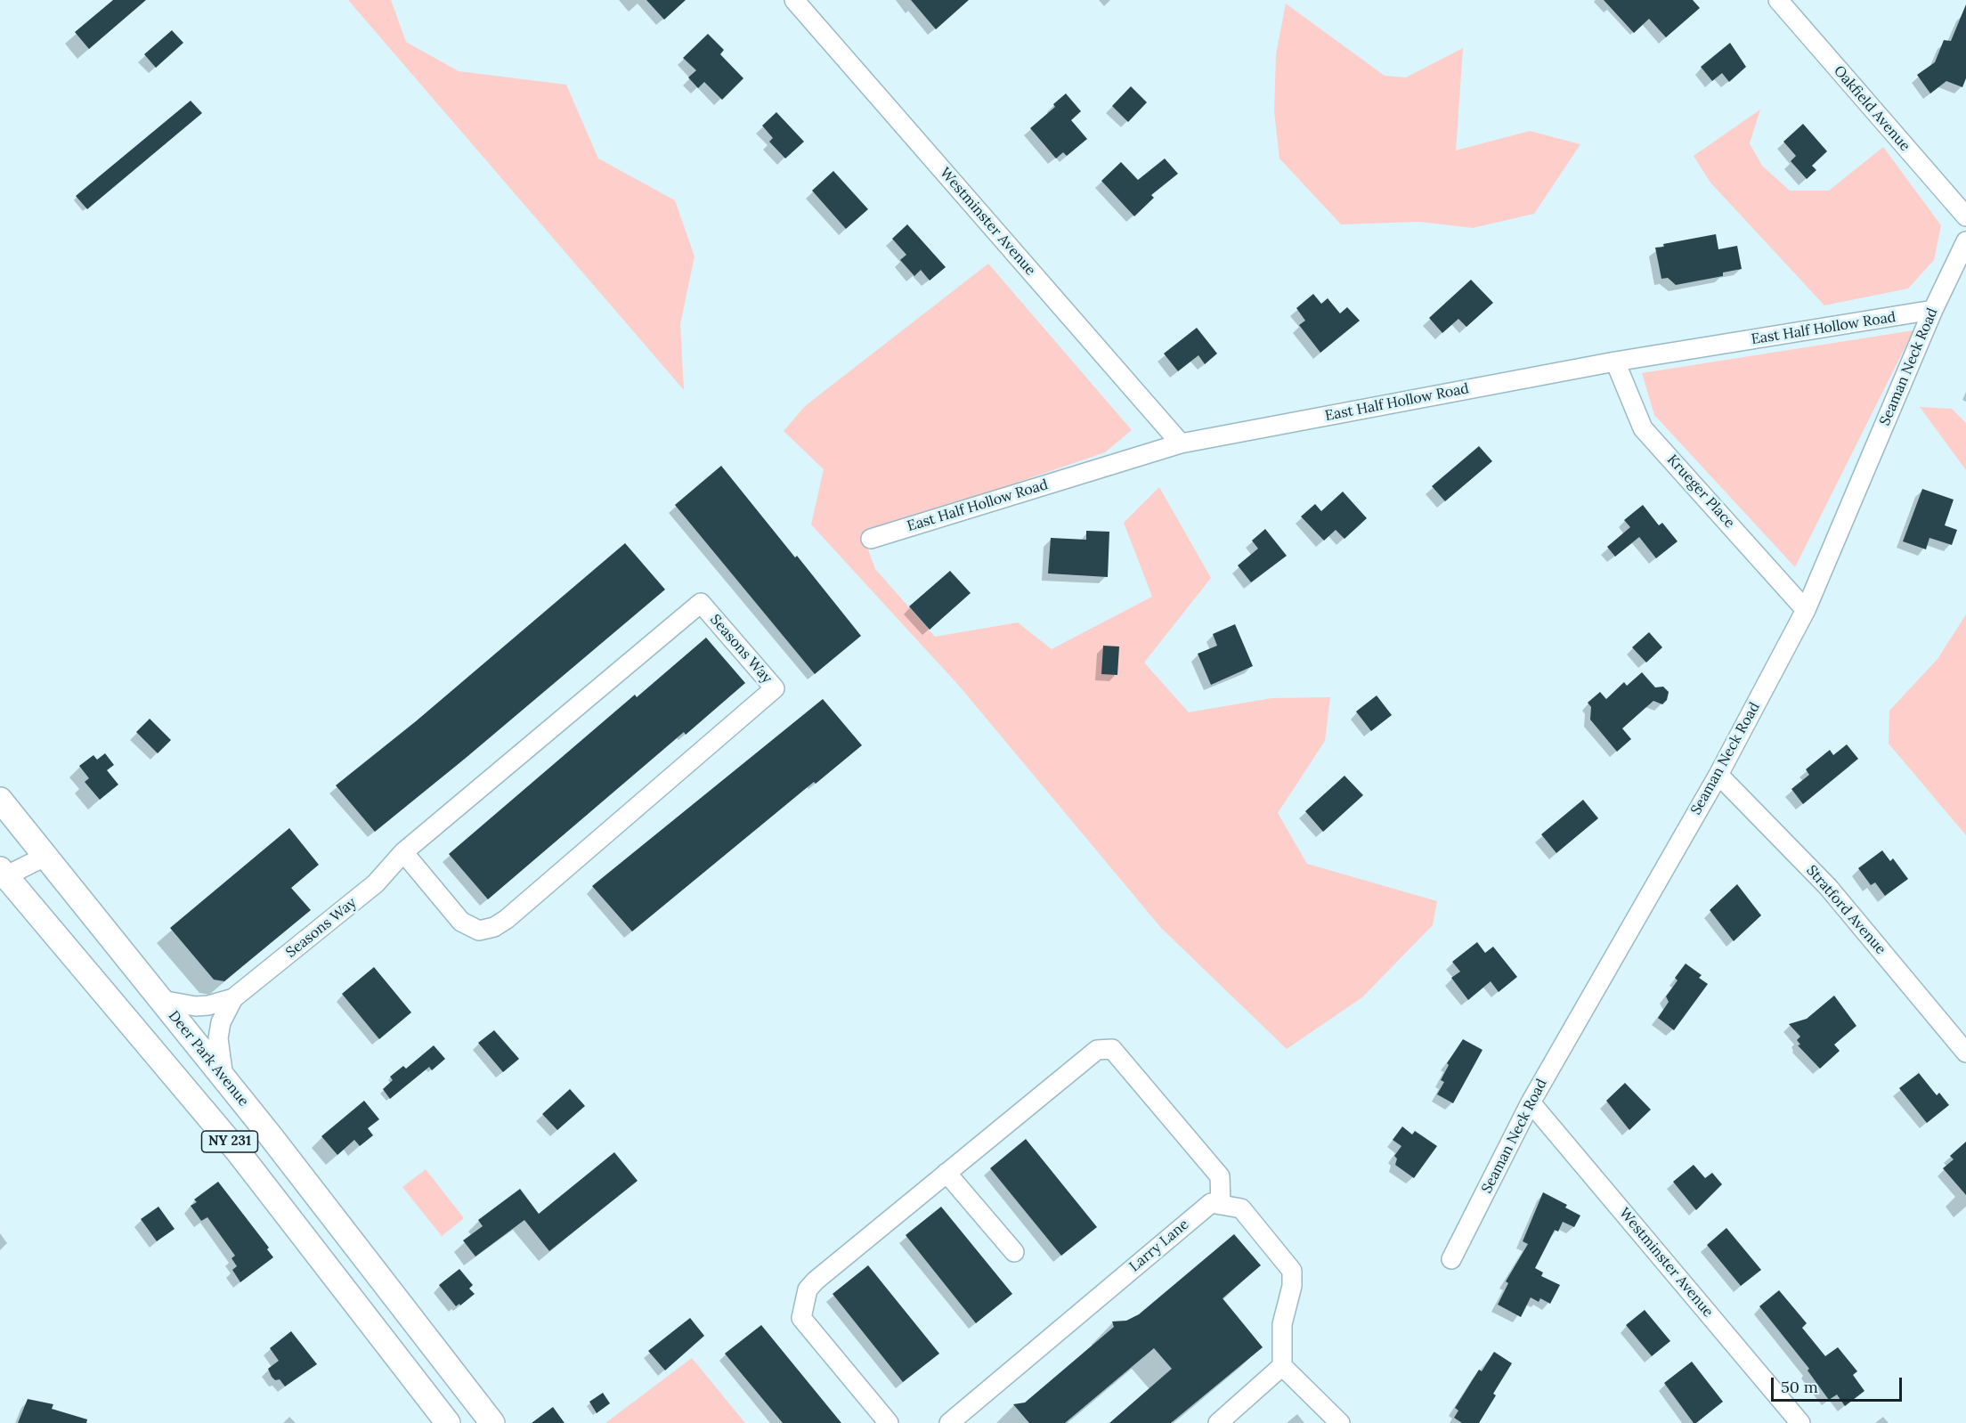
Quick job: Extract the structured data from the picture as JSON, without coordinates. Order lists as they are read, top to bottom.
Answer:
{
  "streets": {
    "main road": ["Deer Park Avenue", "NY 231"],
    "street": [
      "Oakfield Avenue",
      "Westminster Avenue",
      "East Half Hollow Road",
      "Seaman Neck Road",
      "Krueger Place",
      "Seasons Way",
      "Stratford Avenue",
      "Larry Lane"
    ]
  },
  "crossings": [
    ["Westminster Avenue", "East Half Hollow Road"],
    ["Westminster Avenue", "Seaman Neck Road"],
    ["East Half Hollow Road", "Seaman Neck Road"],
    ["East Half Hollow Road", "Krueger Place"],
    ["Seaman Neck Road", "Krueger Place"],
    ["Seaman Neck Road", "Stratford Avenue"]
  ],
  "scale_bar": "50 m"
}
